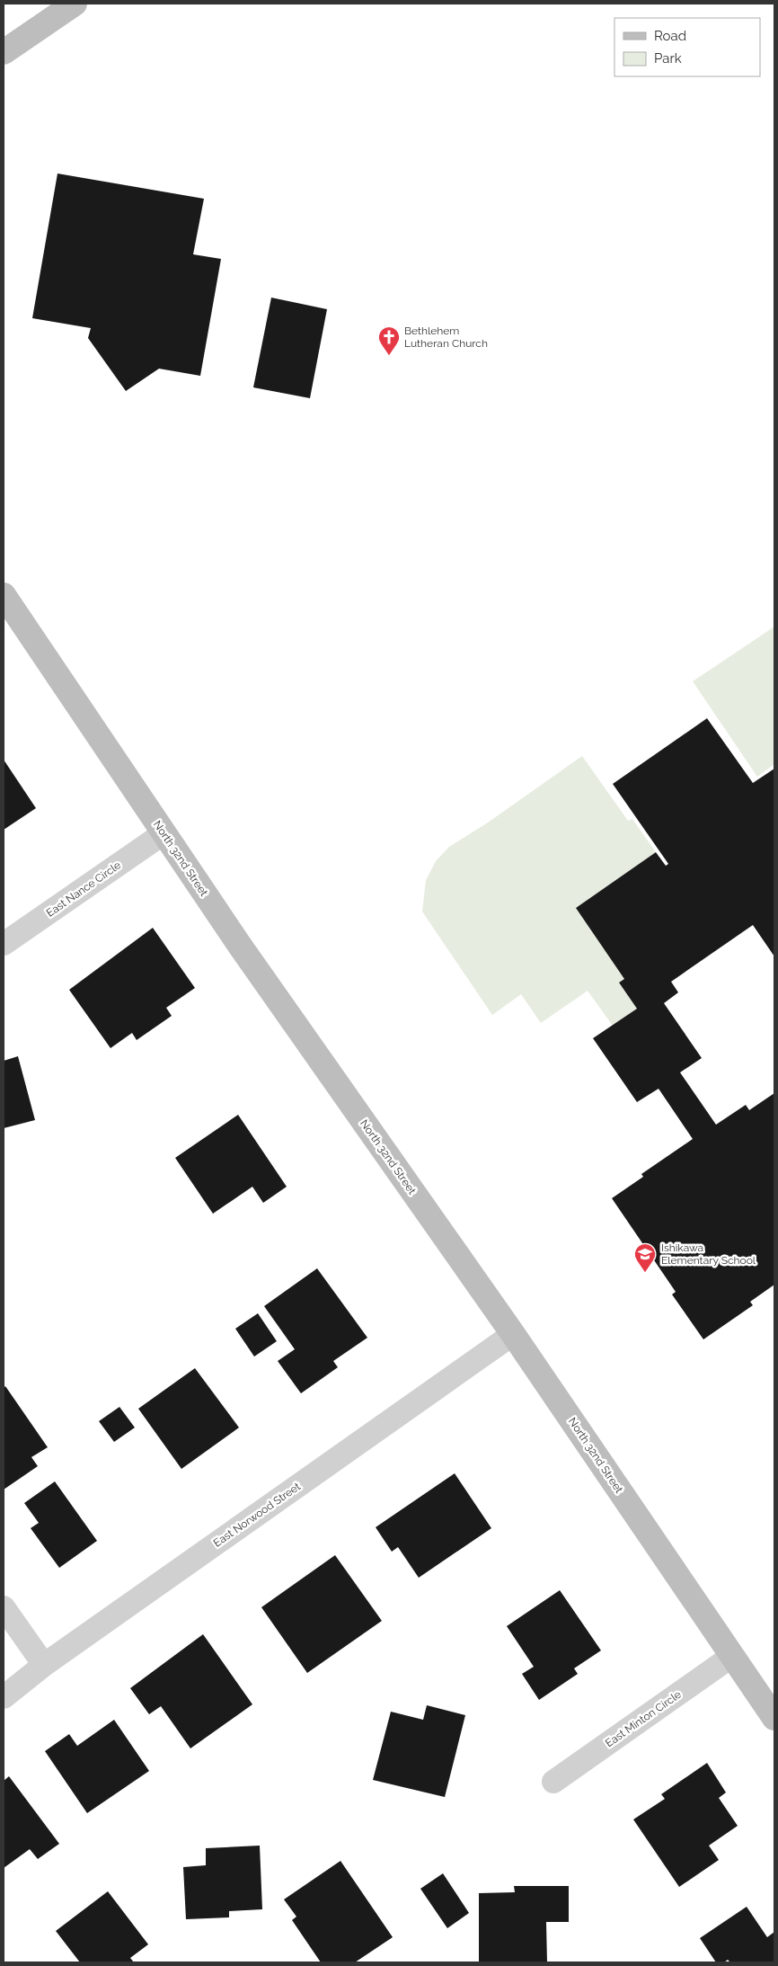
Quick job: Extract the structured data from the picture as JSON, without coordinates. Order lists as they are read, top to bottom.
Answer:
{
  "streets": {
    "street": [
      "North 32nd Street",
      "East Nance Circle",
      "East Norwood Street",
      "East Minton Circle"
    ]
  },
  "crossings": [
    ["North 32nd Street", "East Nance Circle"],
    ["North 32nd Street", "East Norwood Street"],
    ["North 32nd Street", "East Minton Circle"]
  ],
  "places": {
    "church": ["Bethlehem Lutheran Church"],
    "school or university": ["Ishikawa Elementary School"]
  },
  "legend": ["Road", "Park"]
}
